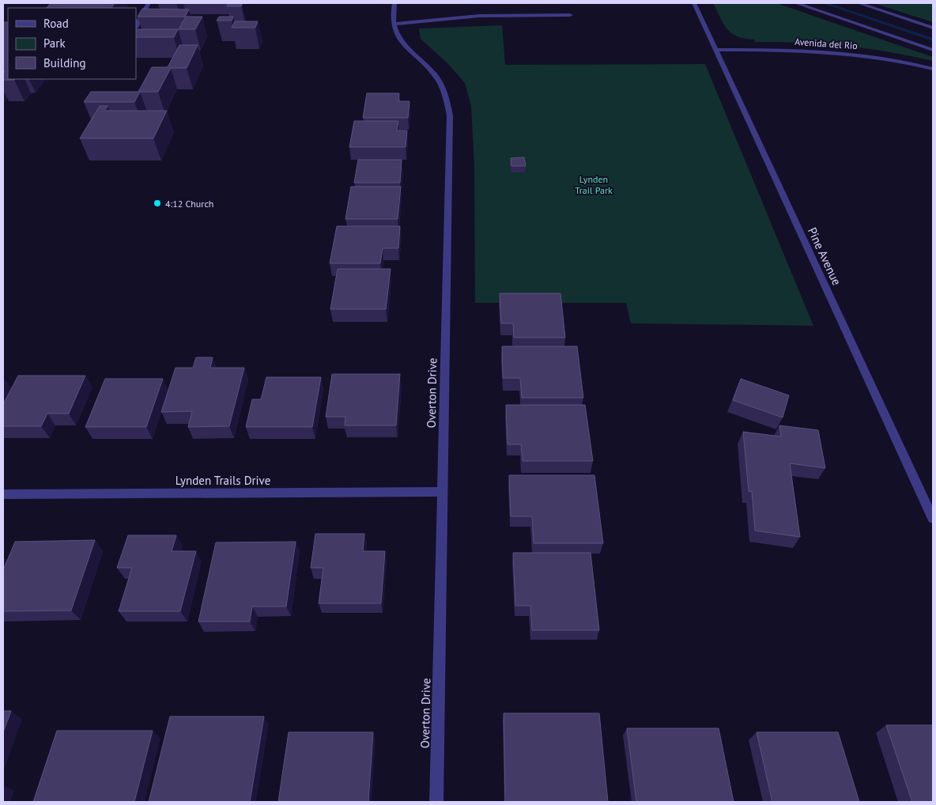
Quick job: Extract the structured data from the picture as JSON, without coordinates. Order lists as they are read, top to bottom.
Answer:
{
  "streets": {
    "street": [
      "Avenida del Rio",
      "Pine Avenue",
      "Overton Drive",
      "Lynden Trails Drive"
    ]
  },
  "crossings": [
    ["Avenida del Rio", "Pine Avenue"],
    ["Overton Drive", "Lynden Trails Drive"]
  ],
  "parks": ["Lynden Trail Park"],
  "places": ["4:12 Church"],
  "legend": ["Road", "Park", "Building"]
}
